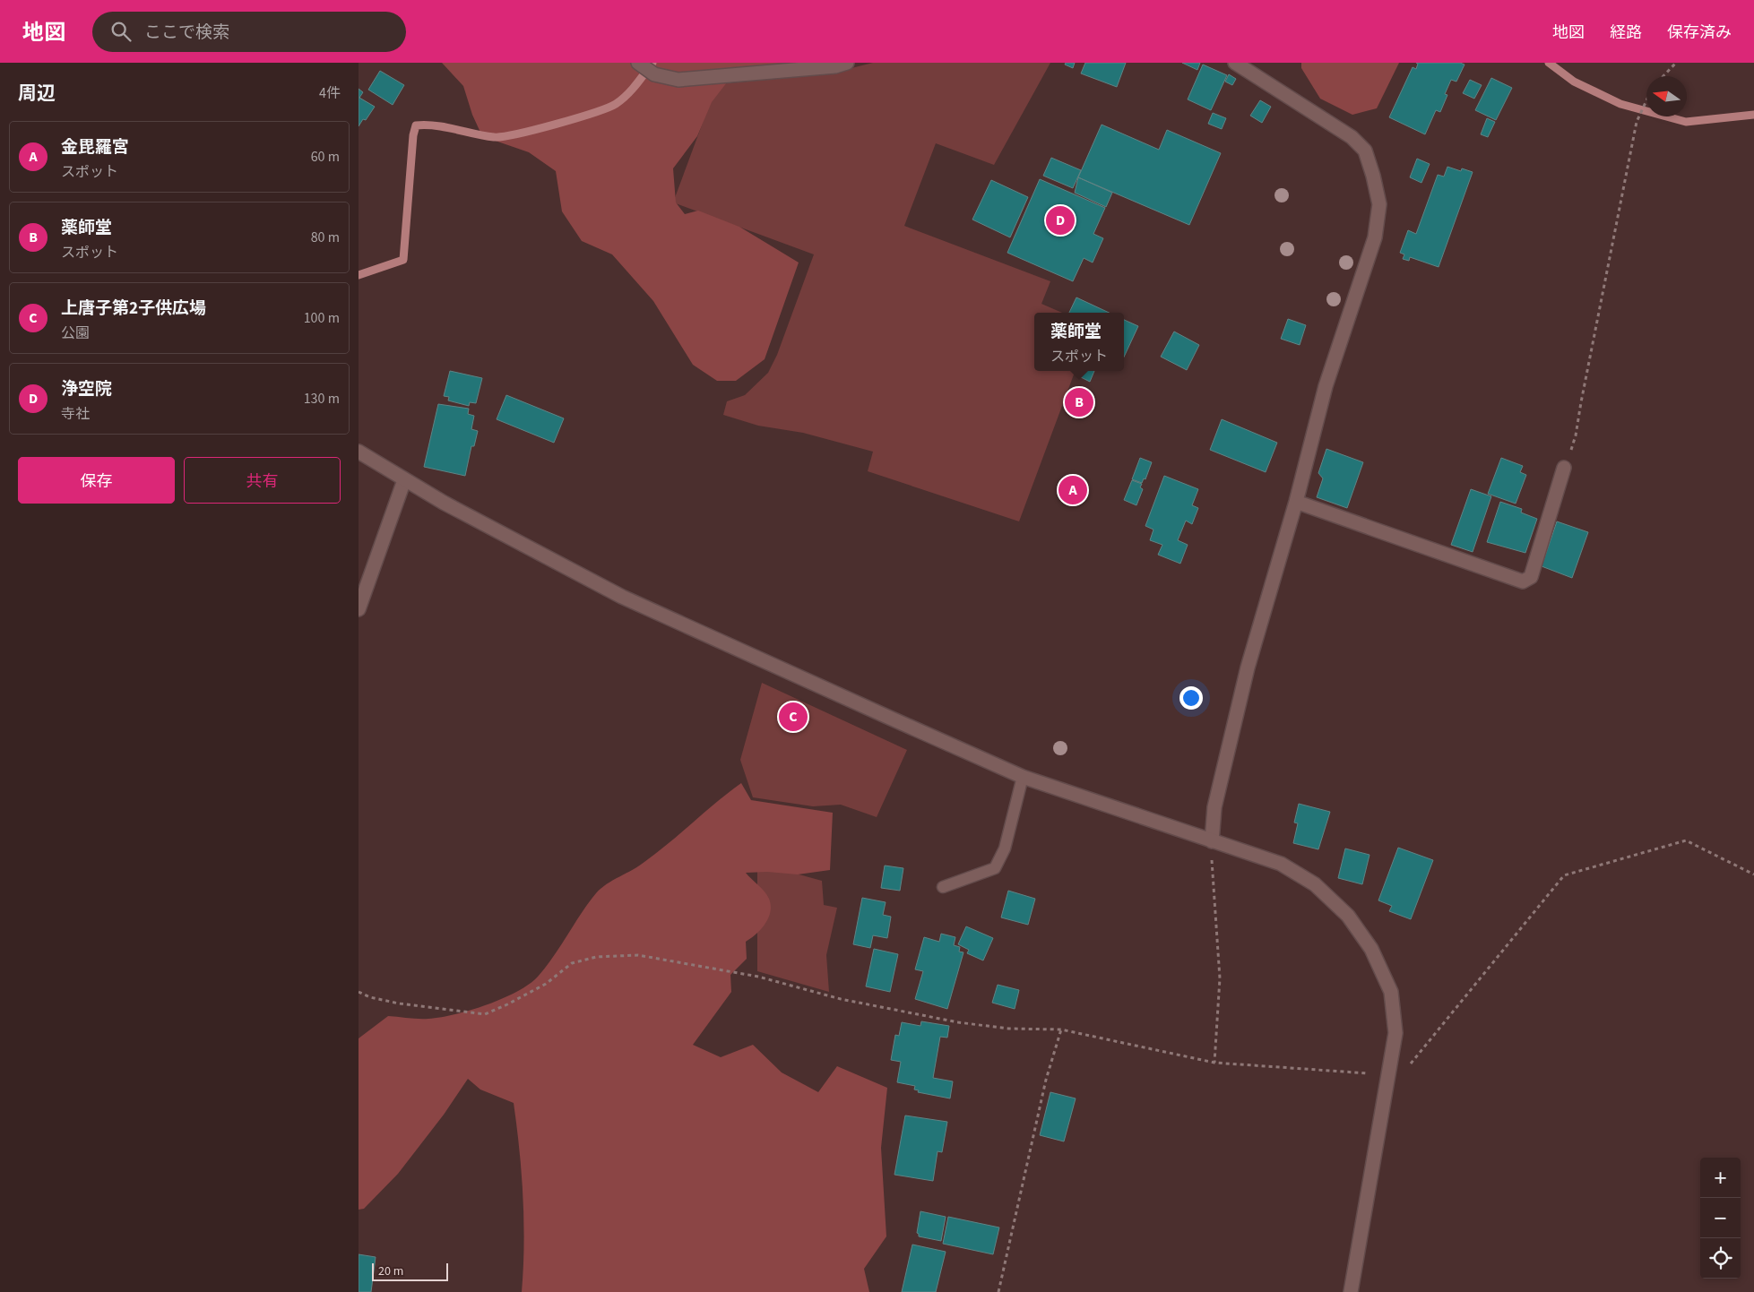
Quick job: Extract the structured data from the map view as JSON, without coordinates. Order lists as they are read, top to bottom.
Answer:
{
  "scale_bar": "20 m",
  "north": "left",
  "page": {
    "header": "地図",
    "search": "ここで検索",
    "nav": ["地図", "経路", "保存済み"],
    "heading": ["周辺", "4件"],
    "list": [
      {
        "mark": "A",
        "name": "金毘羅宮",
        "note": "スポット",
        "value": "60 m"
      },
      {
        "mark": "B",
        "name": "薬師堂",
        "note": "スポット",
        "value": "80 m"
      },
      {
        "mark": "C",
        "name": "上唐子第2子供広場",
        "note": "公園",
        "value": "100 m"
      },
      {
        "mark": "D",
        "name": "浄空院",
        "note": "寺社",
        "value": "130 m"
      }
    ],
    "pins": [
      "D",
      "B",
      "A",
      "C"
    ],
    "popup": ["薬師堂", "スポット"],
    "buttons": ["保存", "共有"],
    "map_buttons": ["+", "−"],
    "scale": "20 m"
  }
}
